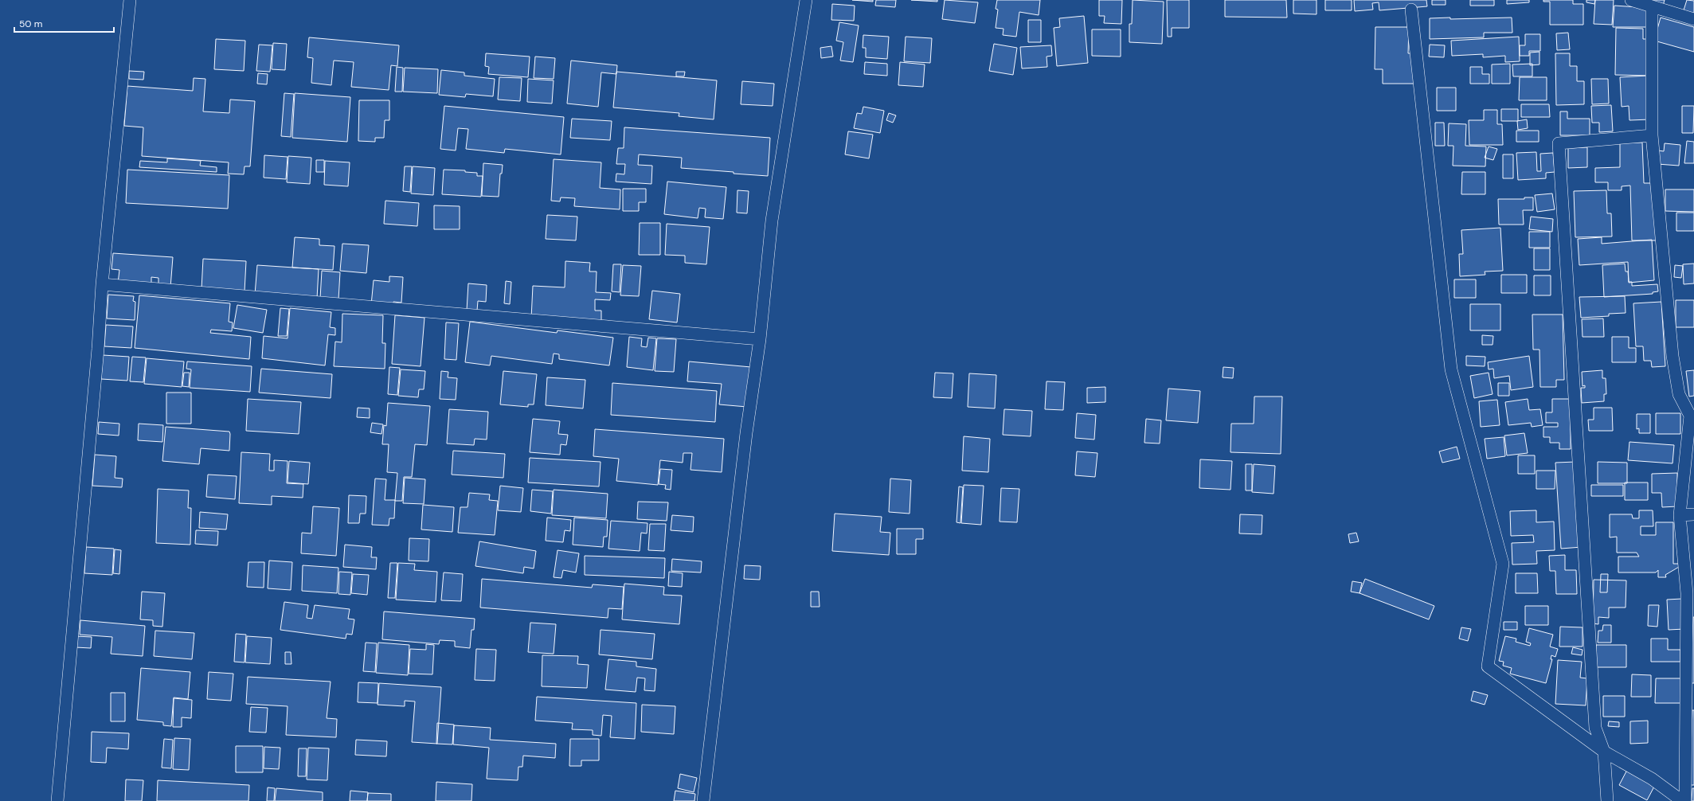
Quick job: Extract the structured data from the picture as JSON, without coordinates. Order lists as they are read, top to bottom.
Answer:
{
  "scale_bar": "50 m"
}
